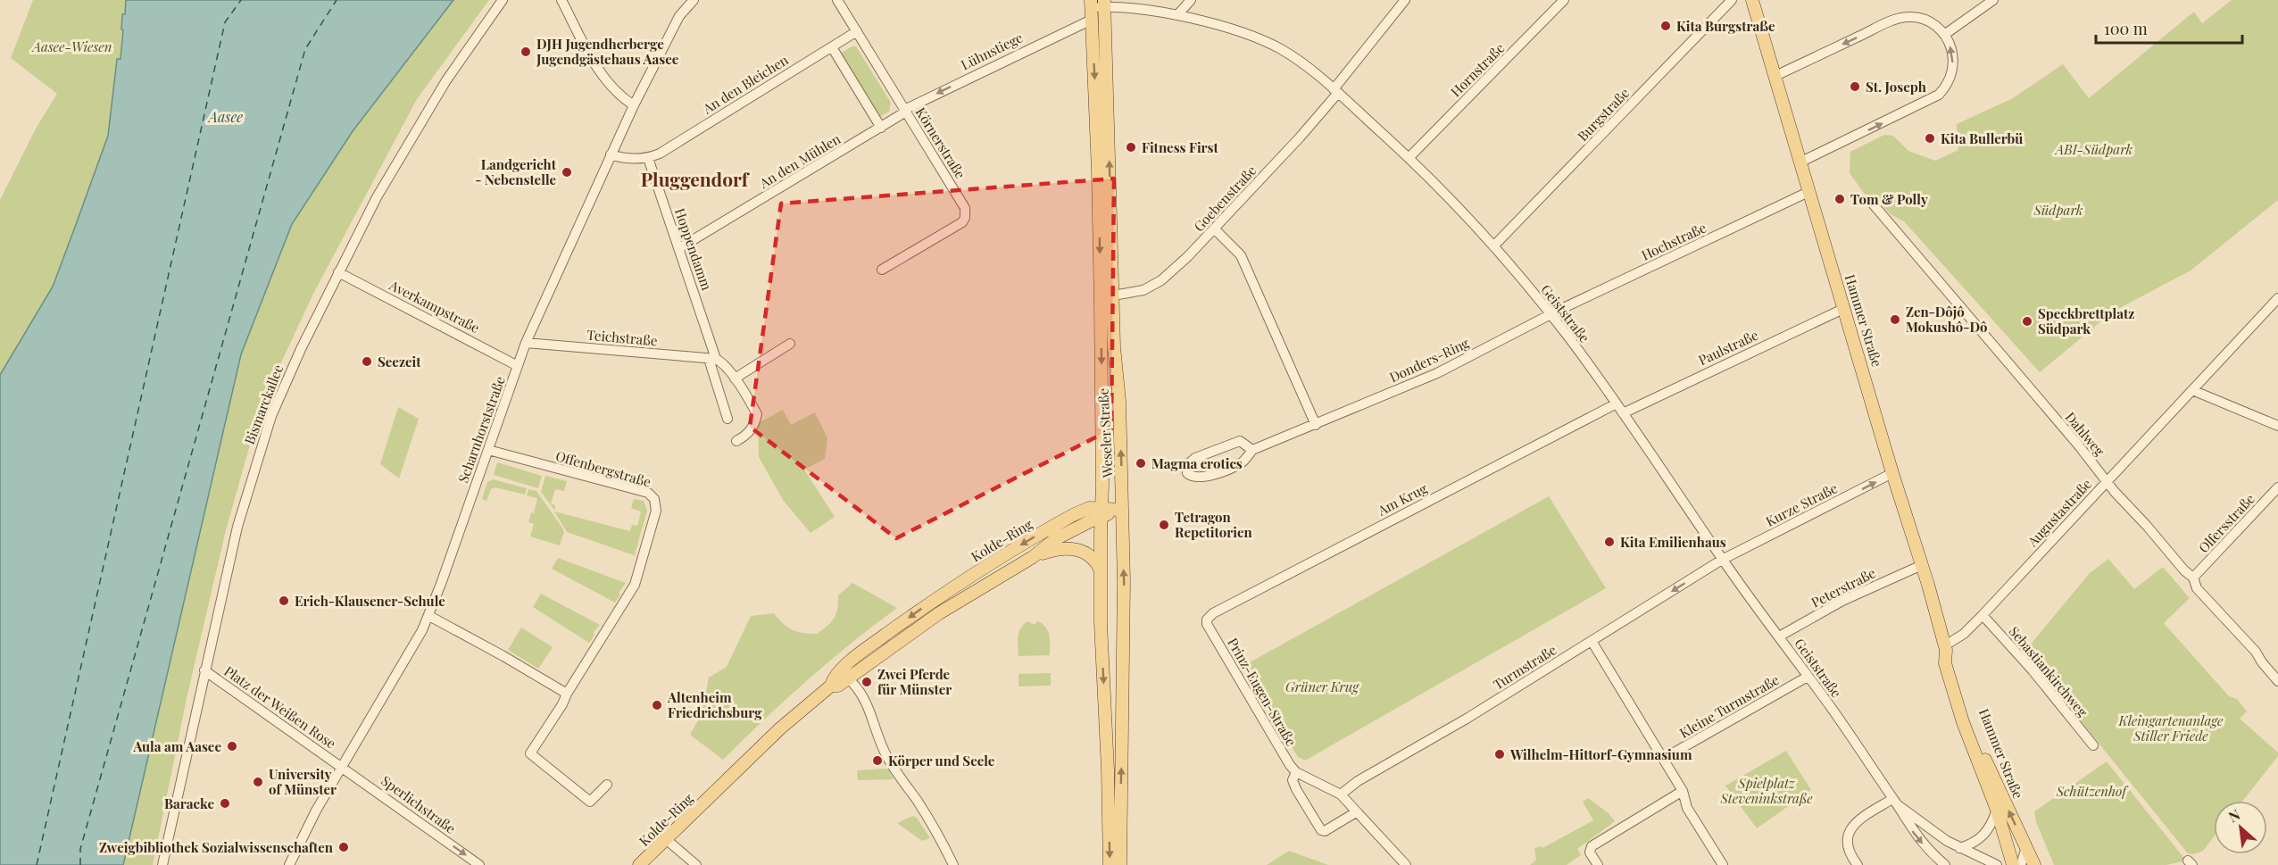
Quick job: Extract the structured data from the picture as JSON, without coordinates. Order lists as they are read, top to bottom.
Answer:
{
  "streets": {
    "main road": ["Hammer Straße", "Weseler Straße", "Kolde-Ring"],
    "street": [
      "Lühnstiege",
      "Hornstraße",
      "An den Bleichen",
      "Burgstraße",
      "Körnerstraße",
      "An den Mühlen",
      "Goebenstraße",
      "Hochstraße",
      "Hoppendamm",
      "Averkampstraße",
      "Geiststraße",
      "Teichstraße",
      "Paulstraße",
      "Donders-Ring",
      "Bismarckallee",
      "Scharnhorststraße",
      "Dahlweg",
      "Offenbergstraße",
      "Am Krug",
      "Kurze Straße",
      "Augustastraße",
      "Olfersstraße",
      "Peterstraße",
      "Turmstraße",
      "Sebastiankirchweg",
      "Prinz-Eugen-Straße",
      "Kleine Turmstraße",
      "Platz der Weißen Rose",
      "Sperlichstraße"
    ]
  },
  "crossings": [
    ["Lühnstiege", "Körnerstraße"],
    ["Lühnstiege", "An den Mühlen"],
    ["Lühnstiege", "Geiststraße"],
    ["Lühnstiege", "Weseler Straße"],
    ["Hornstraße", "Geiststraße"],
    ["An den Bleichen", "Körnerstraße"],
    ["An den Bleichen", "Hoppendamm"],
    ["Burgstraße", "Geiststraße"],
    ["Körnerstraße", "An den Mühlen"],
    ["An den Mühlen", "Hoppendamm"],
    ["Goebenstraße", "Geiststraße"],
    ["Goebenstraße", "Weseler Straße"],
    ["Hochstraße", "Geiststraße"],
    ["Hochstraße", "Hammer Straße"],
    ["Hochstraße", "Donders-Ring"],
    ["Hoppendamm", "Teichstraße"],
    ["Averkampstraße", "Bismarckallee"],
    ["Averkampstraße", "Scharnhorststraße"],
    ["Geiststraße", "Paulstraße"],
    ["Geiststraße", "Donders-Ring"],
    ["Geiststraße", "Weseler Straße"],
    ["Geiststraße", "Am Krug"],
    ["Geiststraße", "Kurze Straße"],
    ["Geiststraße", "Peterstraße"],
    ["Geiststraße", "Turmstraße"],
    ["Geiststraße", "Kleine Turmstraße"],
    ["Hammer Straße", "Paulstraße"],
    ["Hammer Straße", "Kurze Straße"],
    ["Hammer Straße", "Augustastraße"],
    ["Hammer Straße", "Peterstraße"],
    ["Teichstraße", "Scharnhorststraße"],
    ["Bismarckallee", "Platz der Weißen Rose"],
    ["Scharnhorststraße", "Offenbergstraße"],
    ["Scharnhorststraße", "Platz der Weißen Rose"],
    ["Scharnhorststraße", "Sperlichstraße"],
    ["Weseler Straße", "Kolde-Ring"],
    ["Dahlweg", "Augustastraße"],
    ["Dahlweg", "Olfersstraße"],
    ["Am Krug", "Prinz-Eugen-Straße"],
    ["Kurze Straße", "Turmstraße"],
    ["Augustastraße", "Sebastiankirchweg"],
    ["Turmstraße", "Prinz-Eugen-Straße"],
    ["Platz der Weißen Rose", "Sperlichstraße"]
  ],
  "one_way": ["Lühnstiege", "Kurze Straße", "Sperlichstraße"],
  "districts": ["Pluggendorf"],
  "water": ["Aasee"],
  "parks": [
    "Aasee-Wiesen",
    "ABI-Südpark",
    "Südpark",
    "Grüner Krug",
    "Kleingartenanlage Stiller Friede",
    "Spielplatz Steveninkstraße",
    "Schützenhof"
  ],
  "places": [
    "Kita Burgstraße",
    "DJH Jugendherberge Jugendgästehaus Aasee",
    "St. Joseph",
    "Kita Bullerbü",
    "Fitness First",
    "Landgericht - Nebenstelle",
    "Tom & Polly",
    "Zen-Dôjô Mokushô-Dô",
    "Speckbrettplatz Südpark",
    "Seezeit",
    "Magma erotics",
    "Tetragon Repetitorien",
    "Kita Emilienhaus",
    "Erich-Klausener-Schule",
    "Zwei Pferde für Münster",
    "Altenheim Friedrichsburg",
    "Aula am Aasee",
    "Wilhelm-Hittorf-Gymnasium",
    "Körper und Seele",
    "University of Münster",
    "Baracke",
    "Zweigbibliothek Sozialwissenschaften"
  ],
  "scale_bar": "100 m",
  "north": "top left"
}
